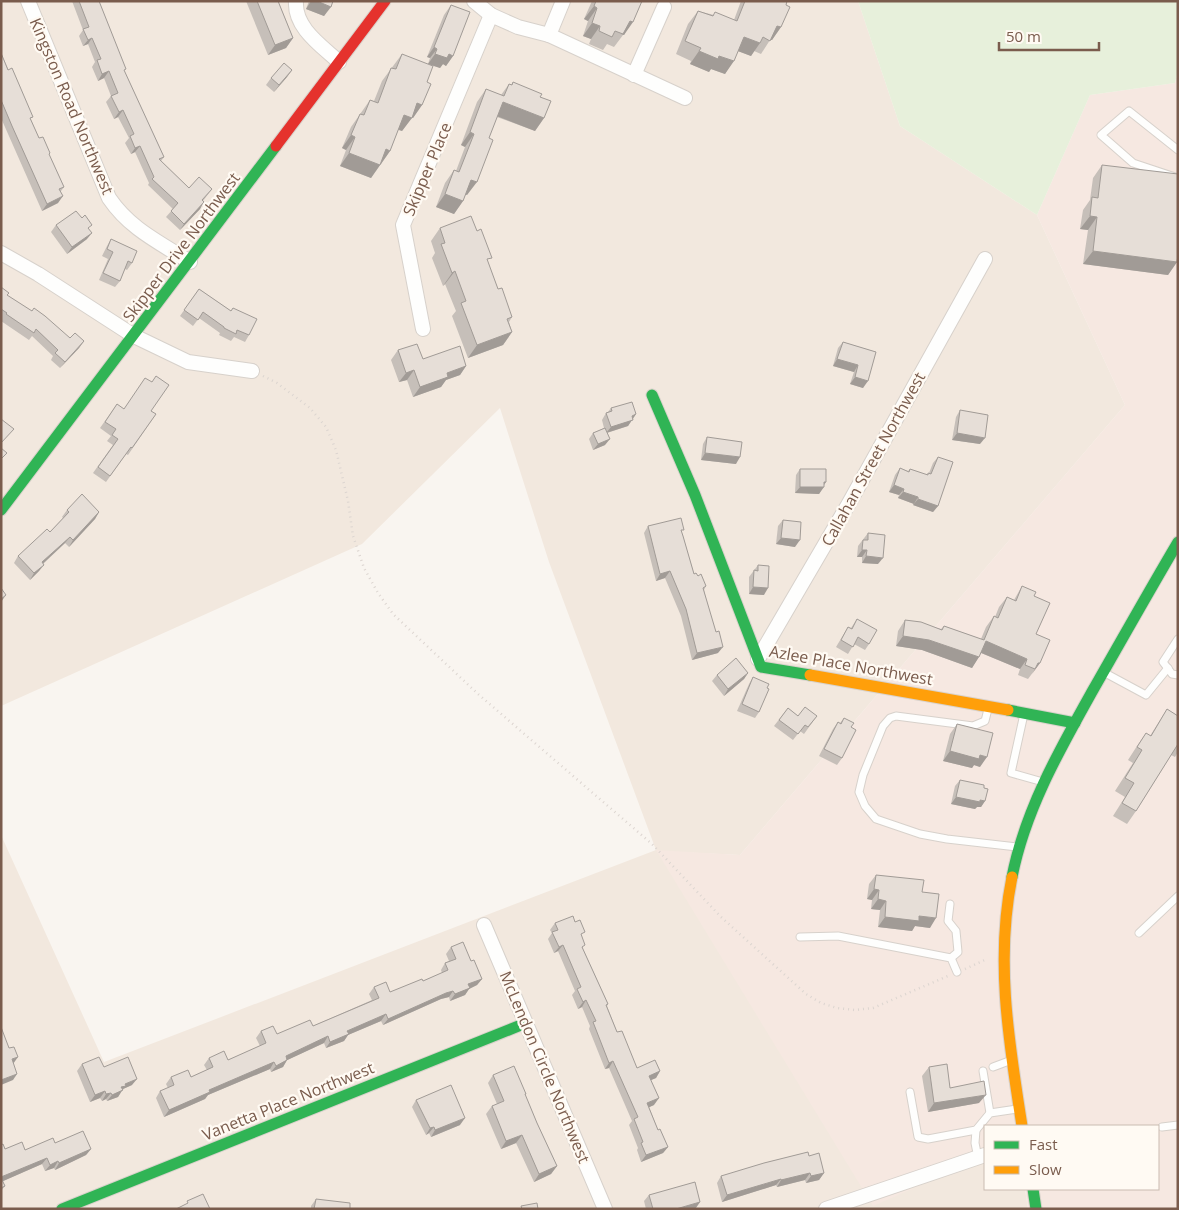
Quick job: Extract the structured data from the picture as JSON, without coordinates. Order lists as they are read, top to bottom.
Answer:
{
  "streets": {
    "street": [
      "Kingston Road Northwest",
      "Skipper Place",
      "Skipper Drive Northwest",
      "Callahan Street Northwest",
      "Azlee Place Northwest",
      "McLendon Circle Northwest",
      "Vanetta Place Northwest"
    ]
  },
  "crossings": [
    ["Kingston Road Northwest", "Skipper Drive Northwest"],
    ["Callahan Street Northwest", "Azlee Place Northwest"],
    ["McLendon Circle Northwest", "Vanetta Place Northwest"]
  ],
  "legend": ["Fast", "Slow"],
  "scale_bar": "50 m"
}
